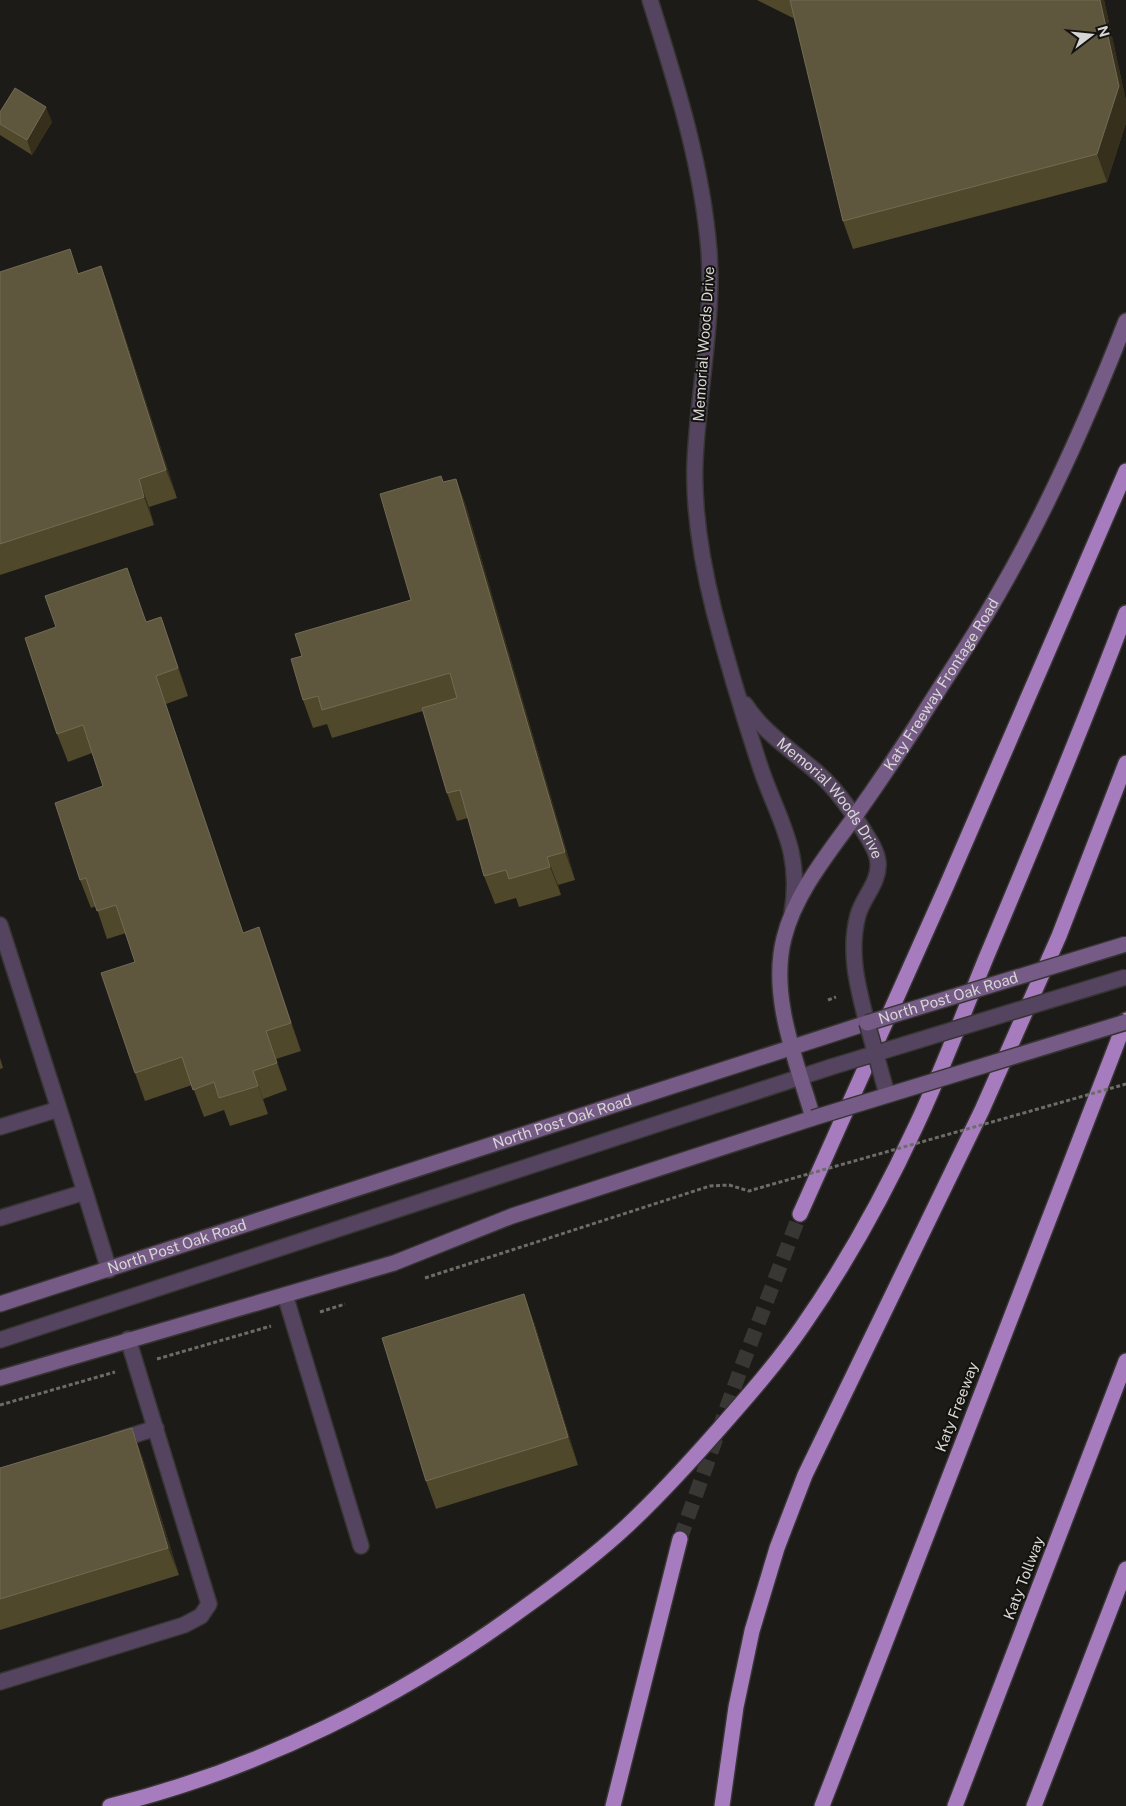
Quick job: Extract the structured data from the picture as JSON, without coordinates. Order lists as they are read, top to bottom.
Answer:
{
  "streets": {
    "highway": ["Katy Freeway", "Katy Tollway"],
    "main road": ["Katy Freeway Frontage Road", "North Post Oak Road"],
    "street": ["Memorial Woods Drive"]
  },
  "crossings": [
    ["Memorial Woods Drive", "Katy Freeway Frontage Road"],
    ["Memorial Woods Drive", "North Post Oak Road"],
    ["Katy Freeway Frontage Road", "North Post Oak Road"]
  ],
  "north": "right"
}
